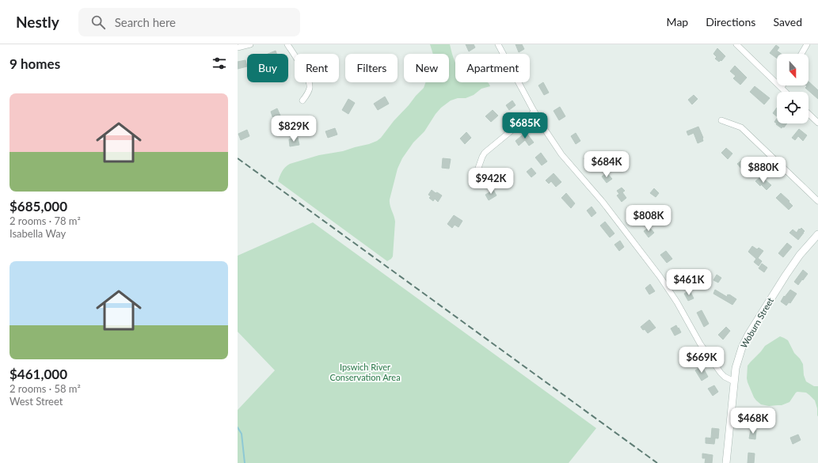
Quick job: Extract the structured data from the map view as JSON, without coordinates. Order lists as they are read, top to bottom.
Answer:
{
  "streets": {
    "street": ["Woburn Street"]
  },
  "parks": ["Ipswich River Conservation Area"],
  "north": "bottom",
  "page": {
    "header": "Nestly",
    "search": "Search here",
    "nav": ["Map", "Directions", "Saved"],
    "heading": "9 homes",
    "chip": [
      "Buy",
      "Rent",
      "Filters",
      "New",
      "Apartment"
    ],
    "list": [
      {
        "name": "$685,000",
        "note": "2 rooms · 78 m² · Isabella Way"
      },
      {
        "name": "$461,000",
        "note": "2 rooms · 58 m² · West Street"
      }
    ],
    "price": [
      "$685K",
      "$829K",
      "$684K",
      "$880K",
      "$942K",
      "$808K",
      "$461K",
      "$669K",
      "$468K"
    ]
  }
}
